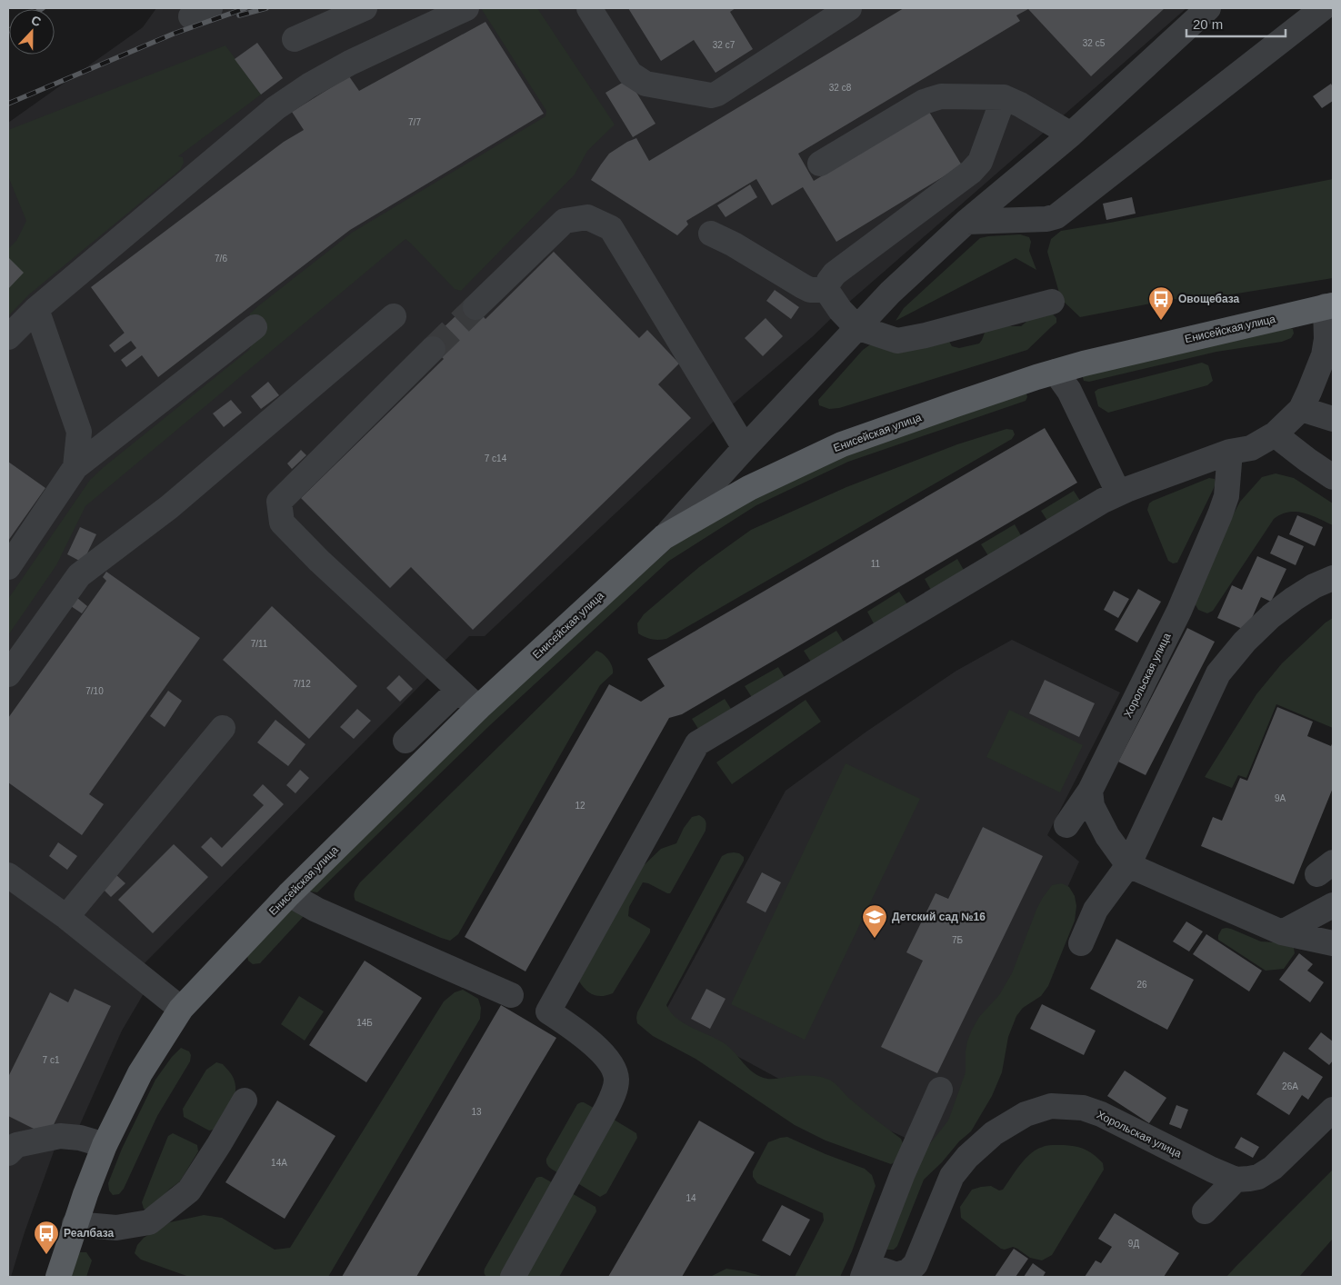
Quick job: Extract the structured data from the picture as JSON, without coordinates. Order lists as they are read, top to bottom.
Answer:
{
  "streets": {
    "main road": ["Енисейская улица"],
    "street": ["Хорольская улица"]
  },
  "places": {
    "bus stop": ["Овощебаза", "Реалбаза"],
    "school or university": ["Детский сад №16"]
  },
  "house_numbers": [
    "32 с5",
    "32 с7",
    "32 с8",
    "7/7",
    "7/6",
    "7 с14",
    "11",
    "7/11",
    "7/12",
    "7/10",
    "9А",
    "12",
    "7Б",
    "26",
    "14Б",
    "7 с1",
    "26А",
    "13",
    "14А",
    "14",
    "9Д"
  ],
  "scale_bar": "20 m",
  "north": "top"
}
